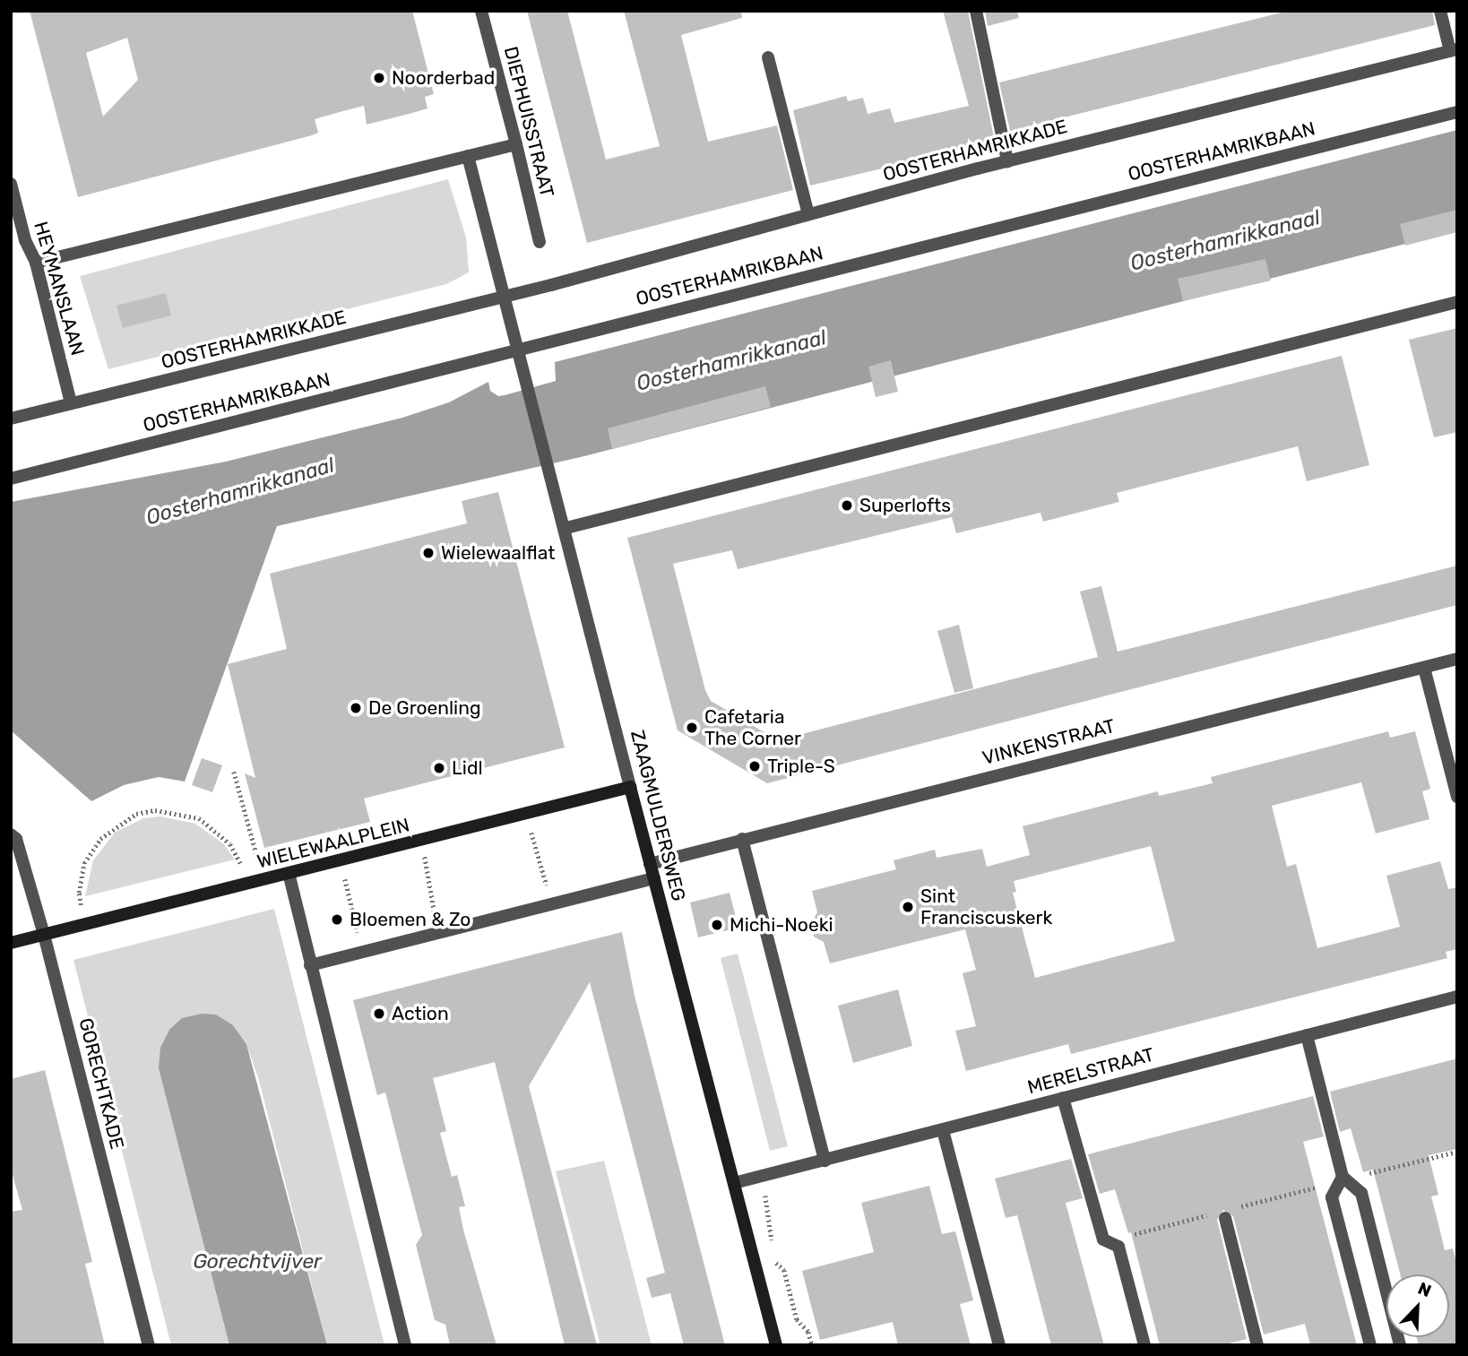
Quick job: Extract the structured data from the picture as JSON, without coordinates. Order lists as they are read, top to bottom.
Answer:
{
  "streets": {
    "street": [
      "DIEPHUISSTRAAT",
      "OOSTERHAMRIKKADE",
      "OOSTERHAMRIKBAAN",
      "HEYMANSLAAN",
      "VINKENSTRAAT",
      "ZAAGMULDERSWEG",
      "WIELEWAALPLEIN",
      "MERELSTRAAT",
      "GORECHTKADE"
    ]
  },
  "crossings": [
    ["OOSTERHAMRIKKADE", "HEYMANSLAAN"],
    ["OOSTERHAMRIKKADE", "ZAAGMULDERSWEG"],
    ["OOSTERHAMRIKBAAN", "ZAAGMULDERSWEG"],
    ["VINKENSTRAAT", "ZAAGMULDERSWEG"],
    ["ZAAGMULDERSWEG", "WIELEWAALPLEIN"],
    ["ZAAGMULDERSWEG", "MERELSTRAAT"],
    ["WIELEWAALPLEIN", "GORECHTKADE"]
  ],
  "water": ["Oosterhamrikkanaal", "Gorechtvijver"],
  "places": [
    "Noorderbad",
    "Superlofts",
    "Wielewaalflat",
    "De Groenling",
    "Cafetaria The Corner",
    "Triple-S",
    "Lidl",
    "Sint Franciscuskerk",
    "Bloemen & Zo",
    "Michi-Noeki",
    "Action"
  ],
  "north": "top right"
}
